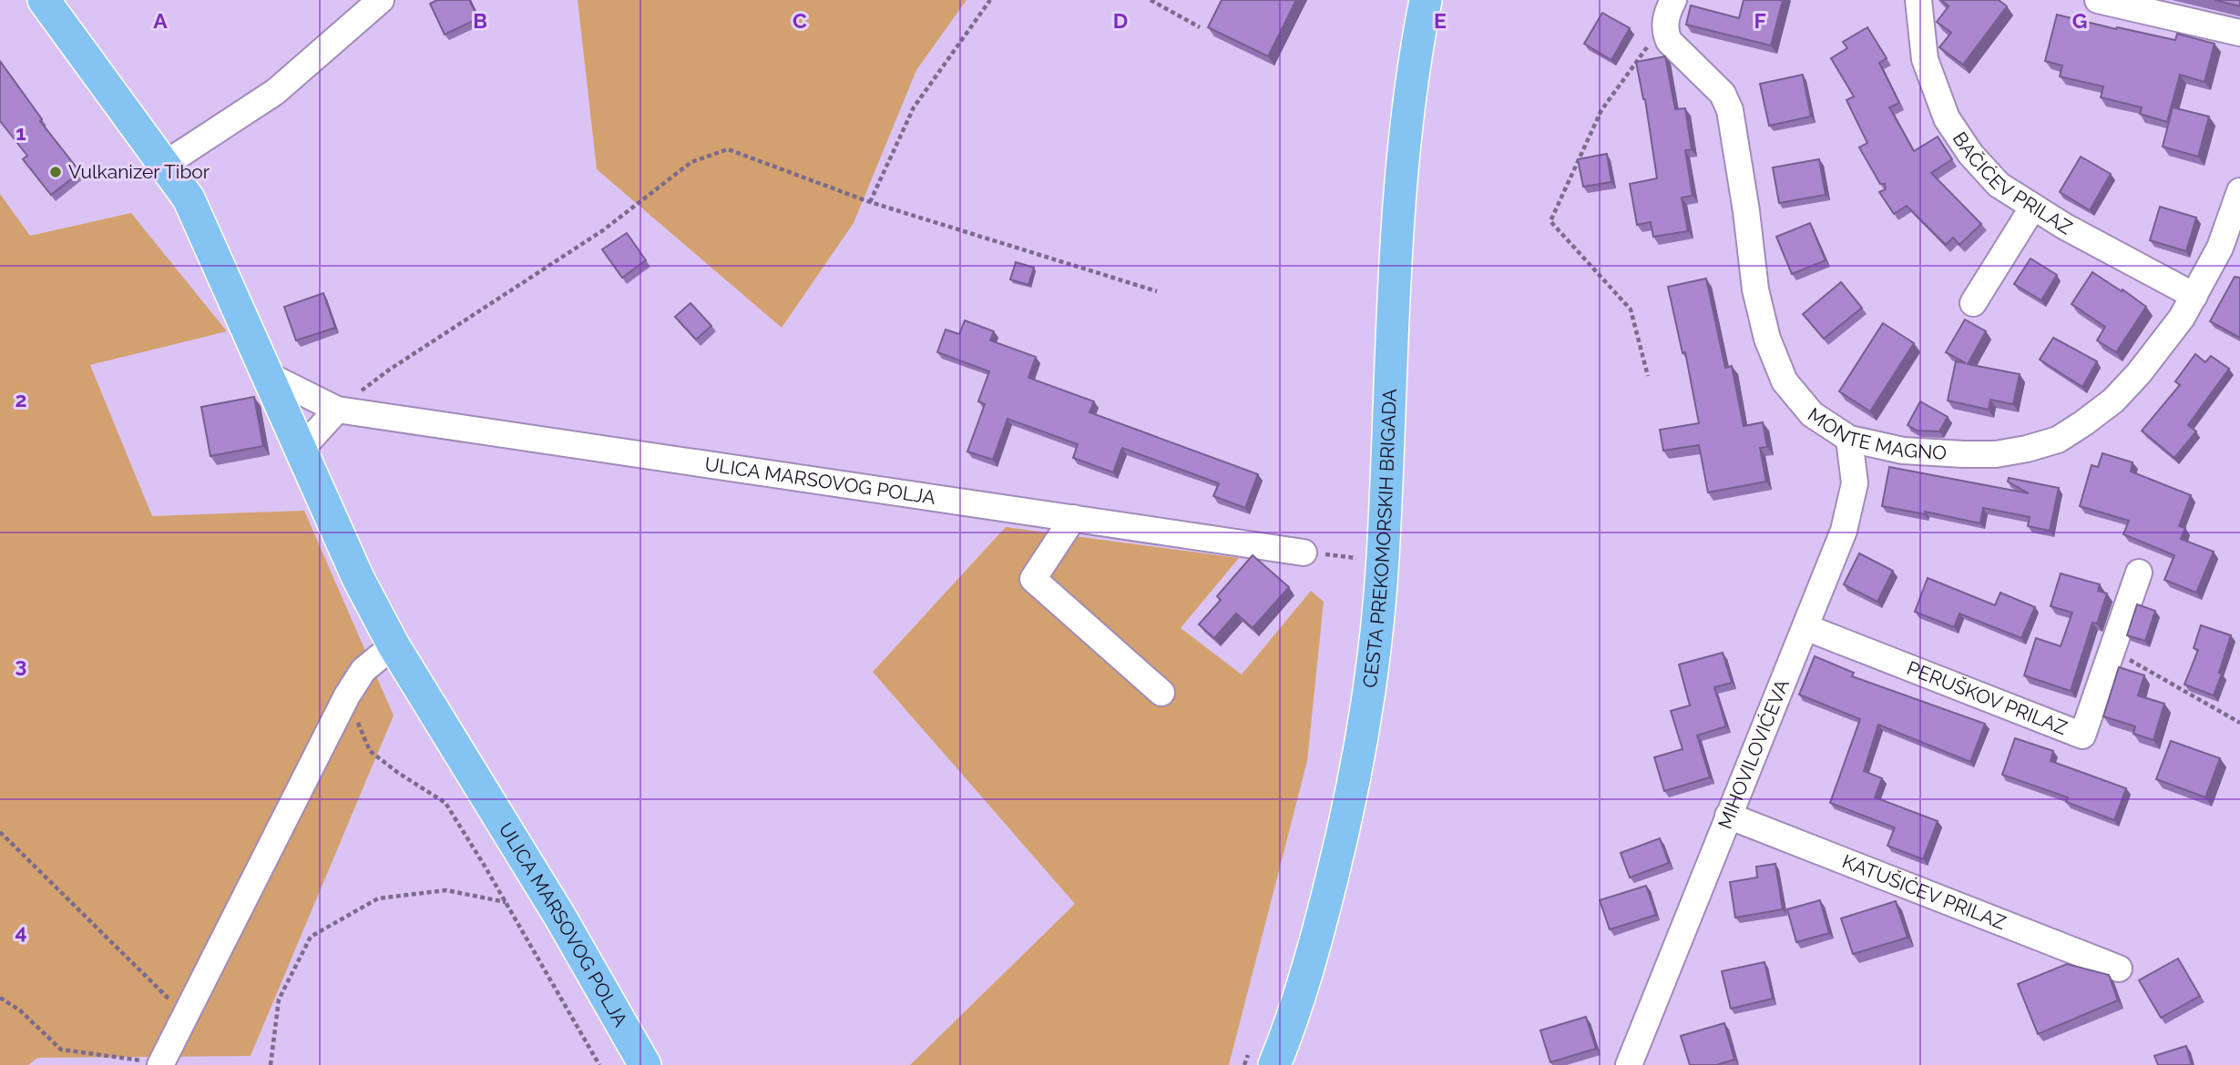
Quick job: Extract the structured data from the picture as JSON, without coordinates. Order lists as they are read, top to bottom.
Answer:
{
  "streets": {
    "main road": ["ULICA MARSOVOG POLJA", "CESTA PREKOMORSKIH BRIGADA"],
    "street": [
      "BAČIĆEV PRILAZ",
      "MONTE MAGNO",
      "PERUŠKOV PRILAZ",
      "MIHOVILOVIĆEVA",
      "KATUŠIĆEV PRILAZ"
    ]
  },
  "crossings": [
    ["BAČIĆEV PRILAZ", "MONTE MAGNO"],
    ["MONTE MAGNO", "MIHOVILOVIĆEVA"],
    ["PERUŠKOV PRILAZ", "MIHOVILOVIĆEVA"],
    ["MIHOVILOVIĆEVA", "KATUŠIĆEV PRILAZ"]
  ],
  "places": ["Vulkanizer Tibor"],
  "grid": {
    "columns": [
      "A",
      "B",
      "C",
      "D",
      "E",
      "F",
      "G"
    ],
    "rows": [
      "1",
      "2",
      "3",
      "4"
    ]
  }
}
